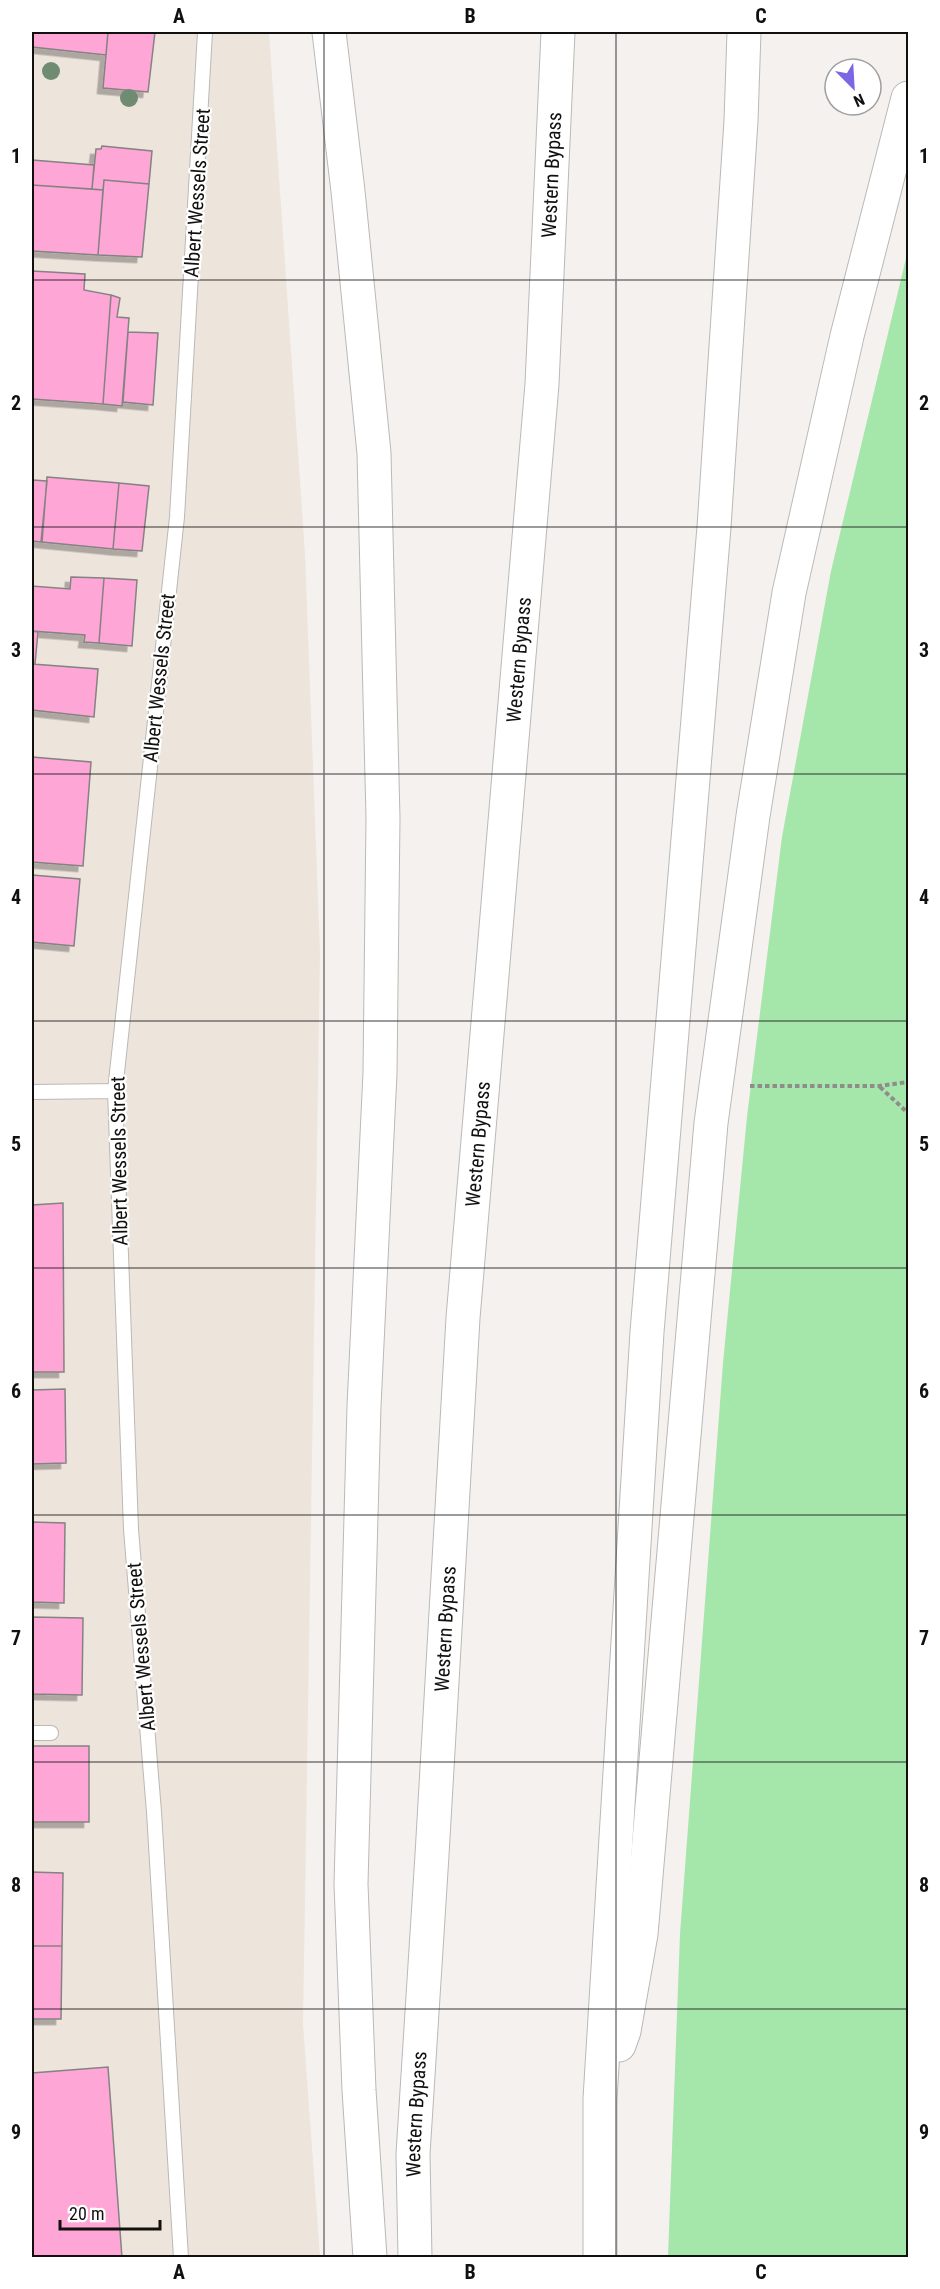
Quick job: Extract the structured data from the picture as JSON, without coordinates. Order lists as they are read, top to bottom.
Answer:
{
  "streets": {
    "highway": ["Western Bypass"],
    "lane": ["Albert Wessels Street"]
  },
  "scale_bar": "20 m",
  "north": "bottom right",
  "grid": {
    "columns": ["A", "B", "C"],
    "rows": [
      "1",
      "2",
      "3",
      "4",
      "5",
      "6",
      "7",
      "8",
      "9"
    ]
  }
}
